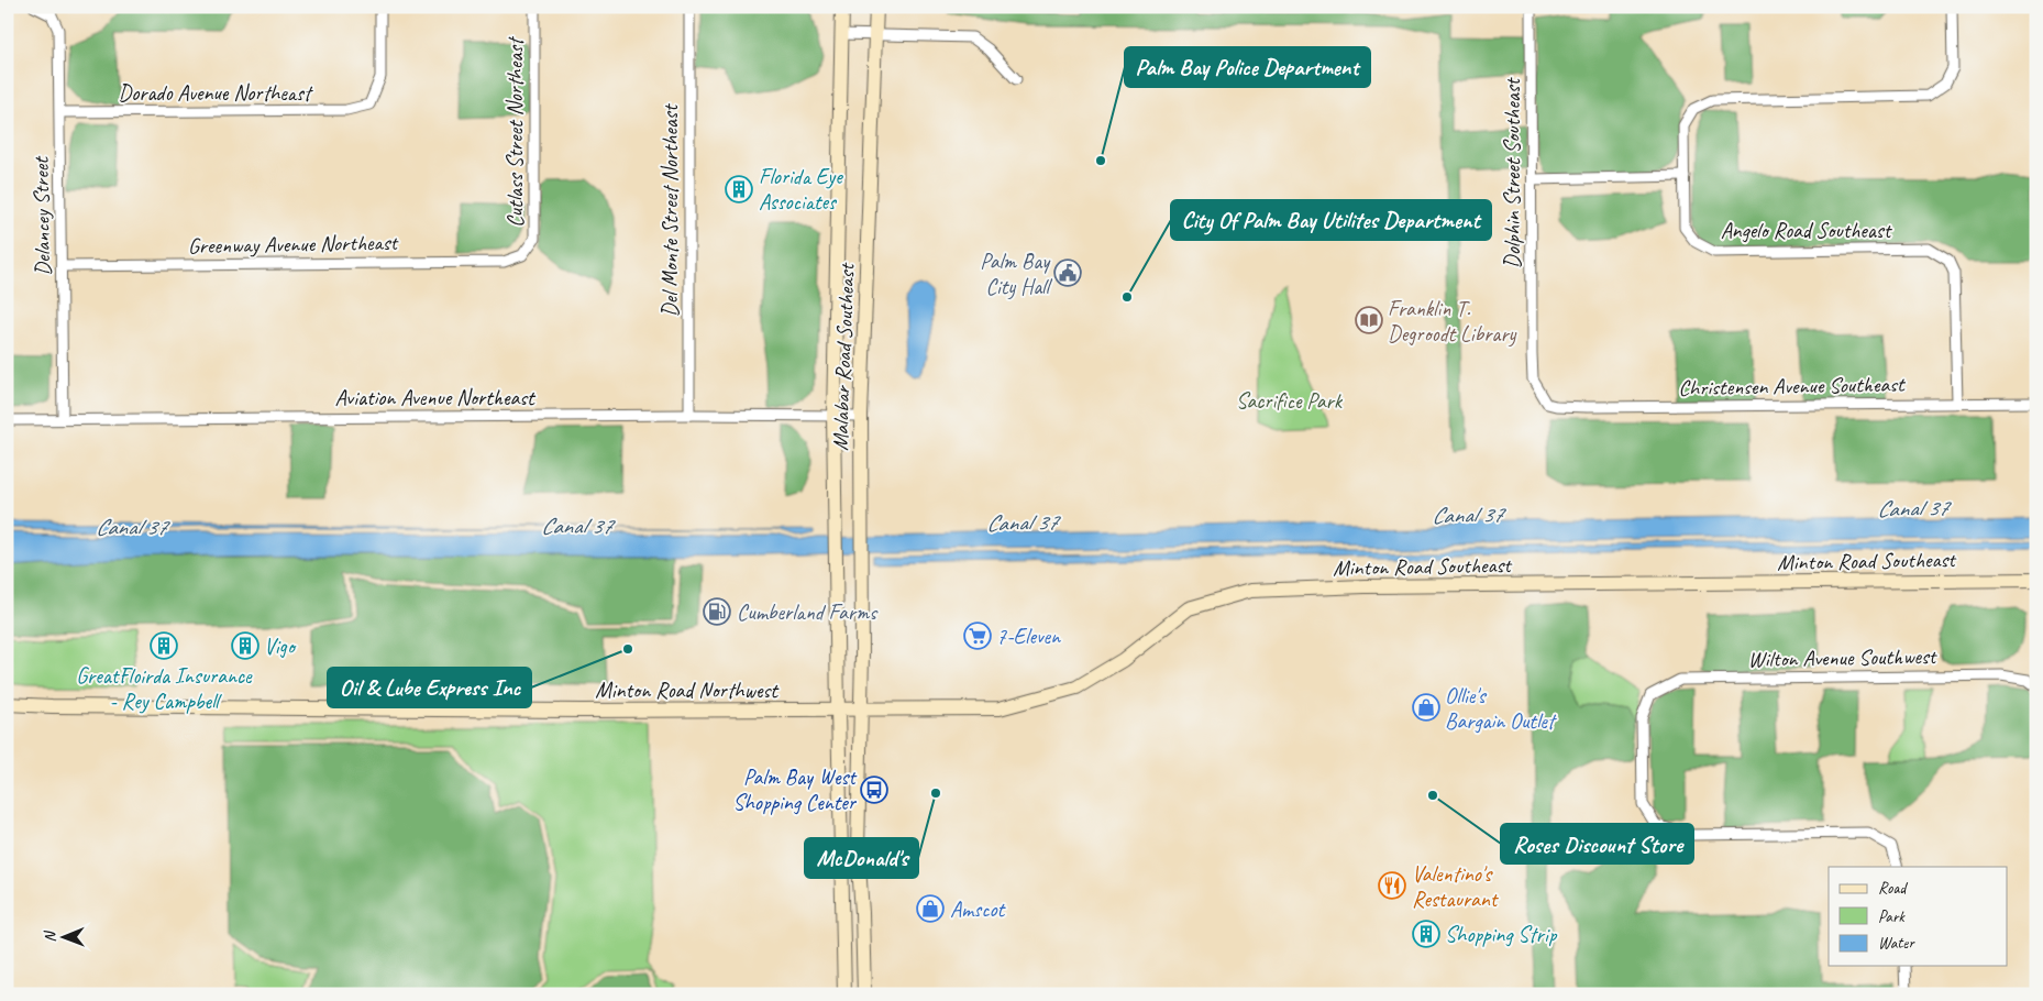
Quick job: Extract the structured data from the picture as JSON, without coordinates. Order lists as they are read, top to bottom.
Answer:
{
  "streets": {
    "main road": ["Malabar Road Southeast", "Minton Road Southeast", "Minton Road Northwest"],
    "street": [
      "Dorado Avenue Northeast",
      "Cutlass Street Northeast",
      "Dolphin Street Southeast",
      "Del Monte Street Northeast",
      "Delancey Street",
      "Angelo Road Southeast",
      "Greenway Avenue Northeast",
      "Christensen Avenue Southeast",
      "Aviation Avenue Northeast",
      "Wilton Avenue Southwest"
    ]
  },
  "crossings": [
    ["Dorado Avenue Northeast", "Delancey Street"],
    ["Cutlass Street Northeast", "Greenway Avenue Northeast"],
    ["Dolphin Street Southeast", "Christensen Avenue Southeast"],
    ["Del Monte Street Northeast", "Aviation Avenue Northeast"],
    ["Delancey Street", "Greenway Avenue Northeast"],
    ["Delancey Street", "Aviation Avenue Northeast"],
    ["Angelo Road Southeast", "Christensen Avenue Southeast"],
    ["Malabar Road Southeast", "Aviation Avenue Northeast"],
    ["Malabar Road Southeast", "Minton Road Southeast"],
    ["Malabar Road Southeast", "Minton Road Northwest"],
    ["Minton Road Southeast", "Minton Road Northwest"]
  ],
  "water": ["Canal 37"],
  "parks": ["Sacrifice Park"],
  "places": {
    "other": [
      "Palm Bay Police Department",
      "City Of Palm Bay Utilites Department",
      "Oil & Lube Express Inc",
      "McDonald's",
      "Roses Discount Store"
    ],
    "building": [
      "Florida Eye Associates",
      "GreatFloirda Insurance - Rey Campbell",
      "Vigo",
      "Shopping Strip"
    ],
    "public building": ["Palm Bay City Hall"],
    "library": ["Franklin T. Degroodt Library"],
    "fuel station": ["Cumberland Farms"],
    "supermarket": ["7-Eleven"],
    "shop": ["Ollie's Bargain Outlet", "Amscot"],
    "bus stop": ["Palm Bay West Shopping Center"],
    "restaurant": ["Valentino's Restaurant"]
  },
  "legend": ["Road", "Park", "Water"],
  "north": "left"
}
